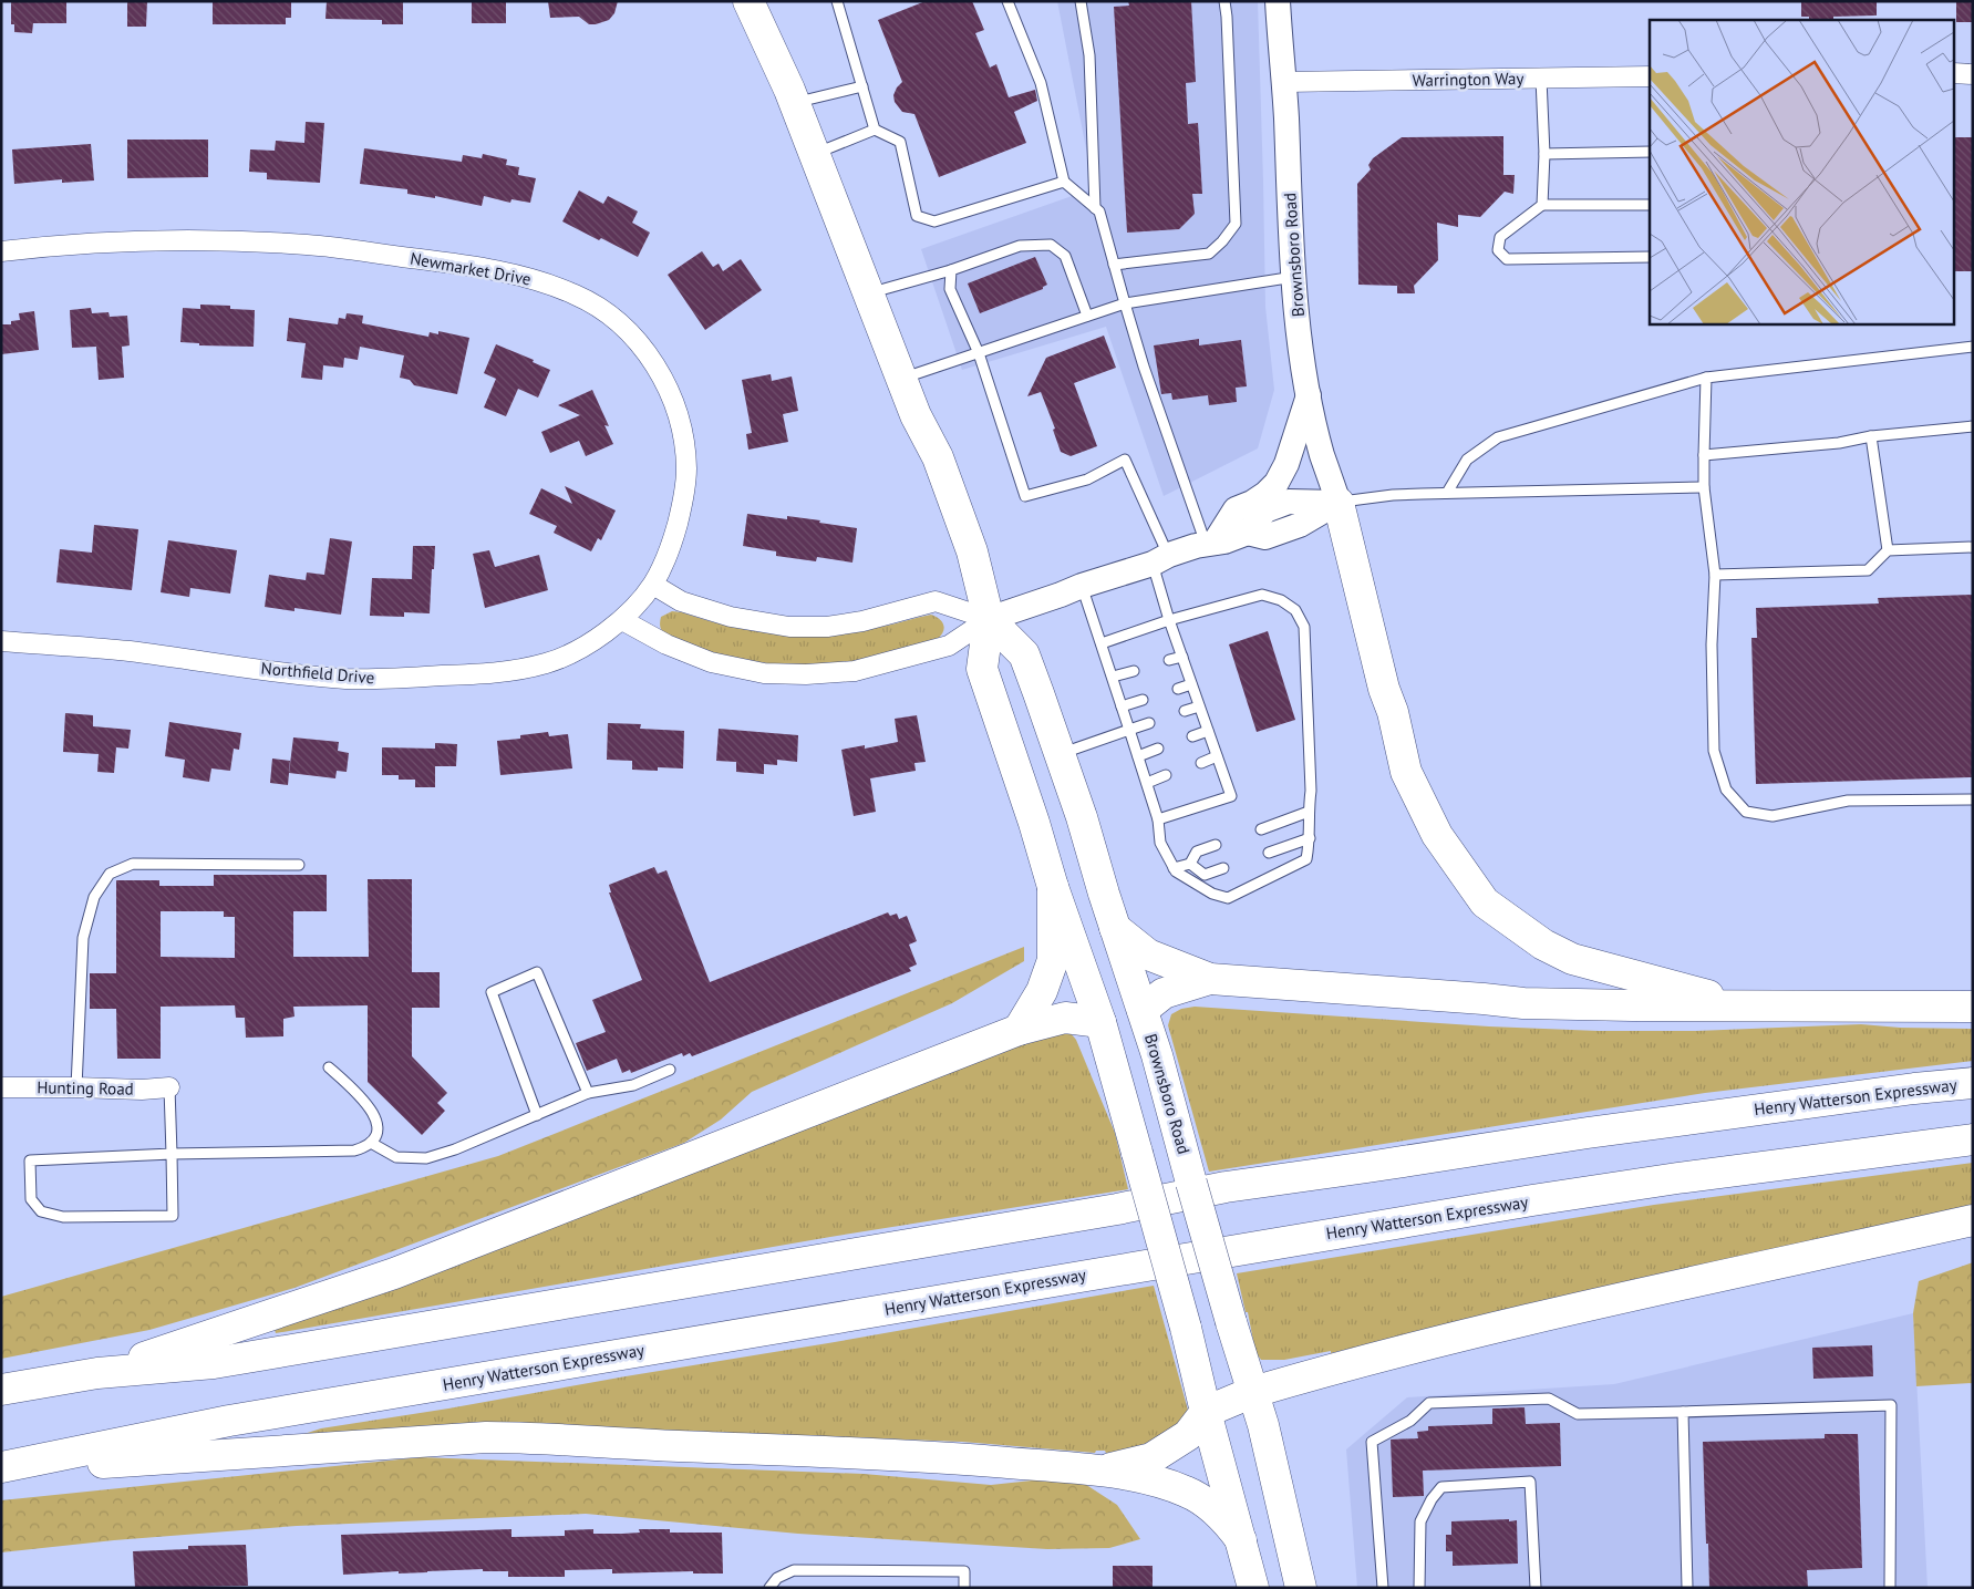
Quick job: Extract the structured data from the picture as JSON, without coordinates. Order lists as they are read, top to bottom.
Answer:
{
  "streets": {
    "main road": ["Brownsboro Road", "Henry Watterson Expressway"],
    "street": [
      "Warrington Way",
      "Newmarket Drive",
      "Northfield Drive",
      "Hunting Road"
    ]
  },
  "crossings": [
    ["Warrington Way", "Brownsboro Road"],
    ["Newmarket Drive", "Northfield Drive"]
  ]
}
